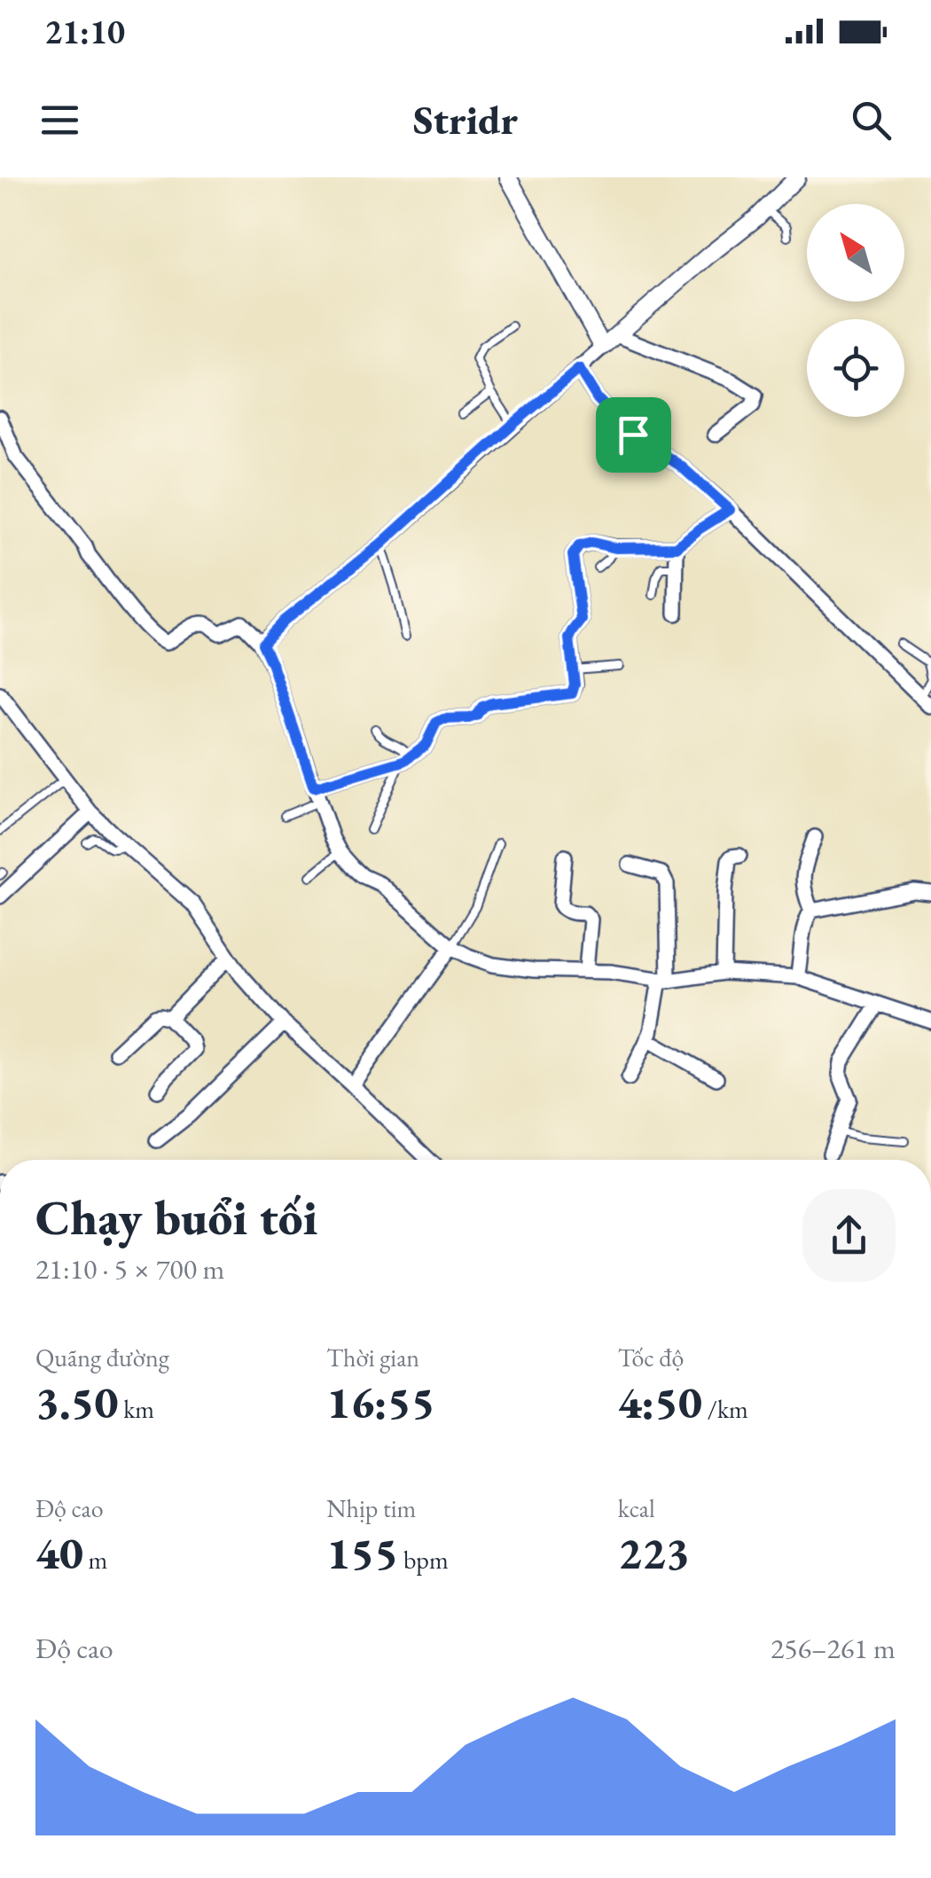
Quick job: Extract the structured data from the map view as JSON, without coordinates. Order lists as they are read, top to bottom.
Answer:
{
  "north": "top left",
  "page": {
    "status": "21:10",
    "header": "Stridr",
    "heading": ["Chạy buổi tối", "21:10 · 5 × 700 m"],
    "stats": [
      ["Quãng đường", "3.50 km"],
      ["Thời gian", "16:55"],
      ["Tốc độ", "4:50 /km"],
      ["Độ cao", "40 m"],
      ["Nhịp tim", "155 bpm"],
      ["kcal", "223"]
    ],
    "chart": ["Độ cao", "256–261 m"]
  }
}
